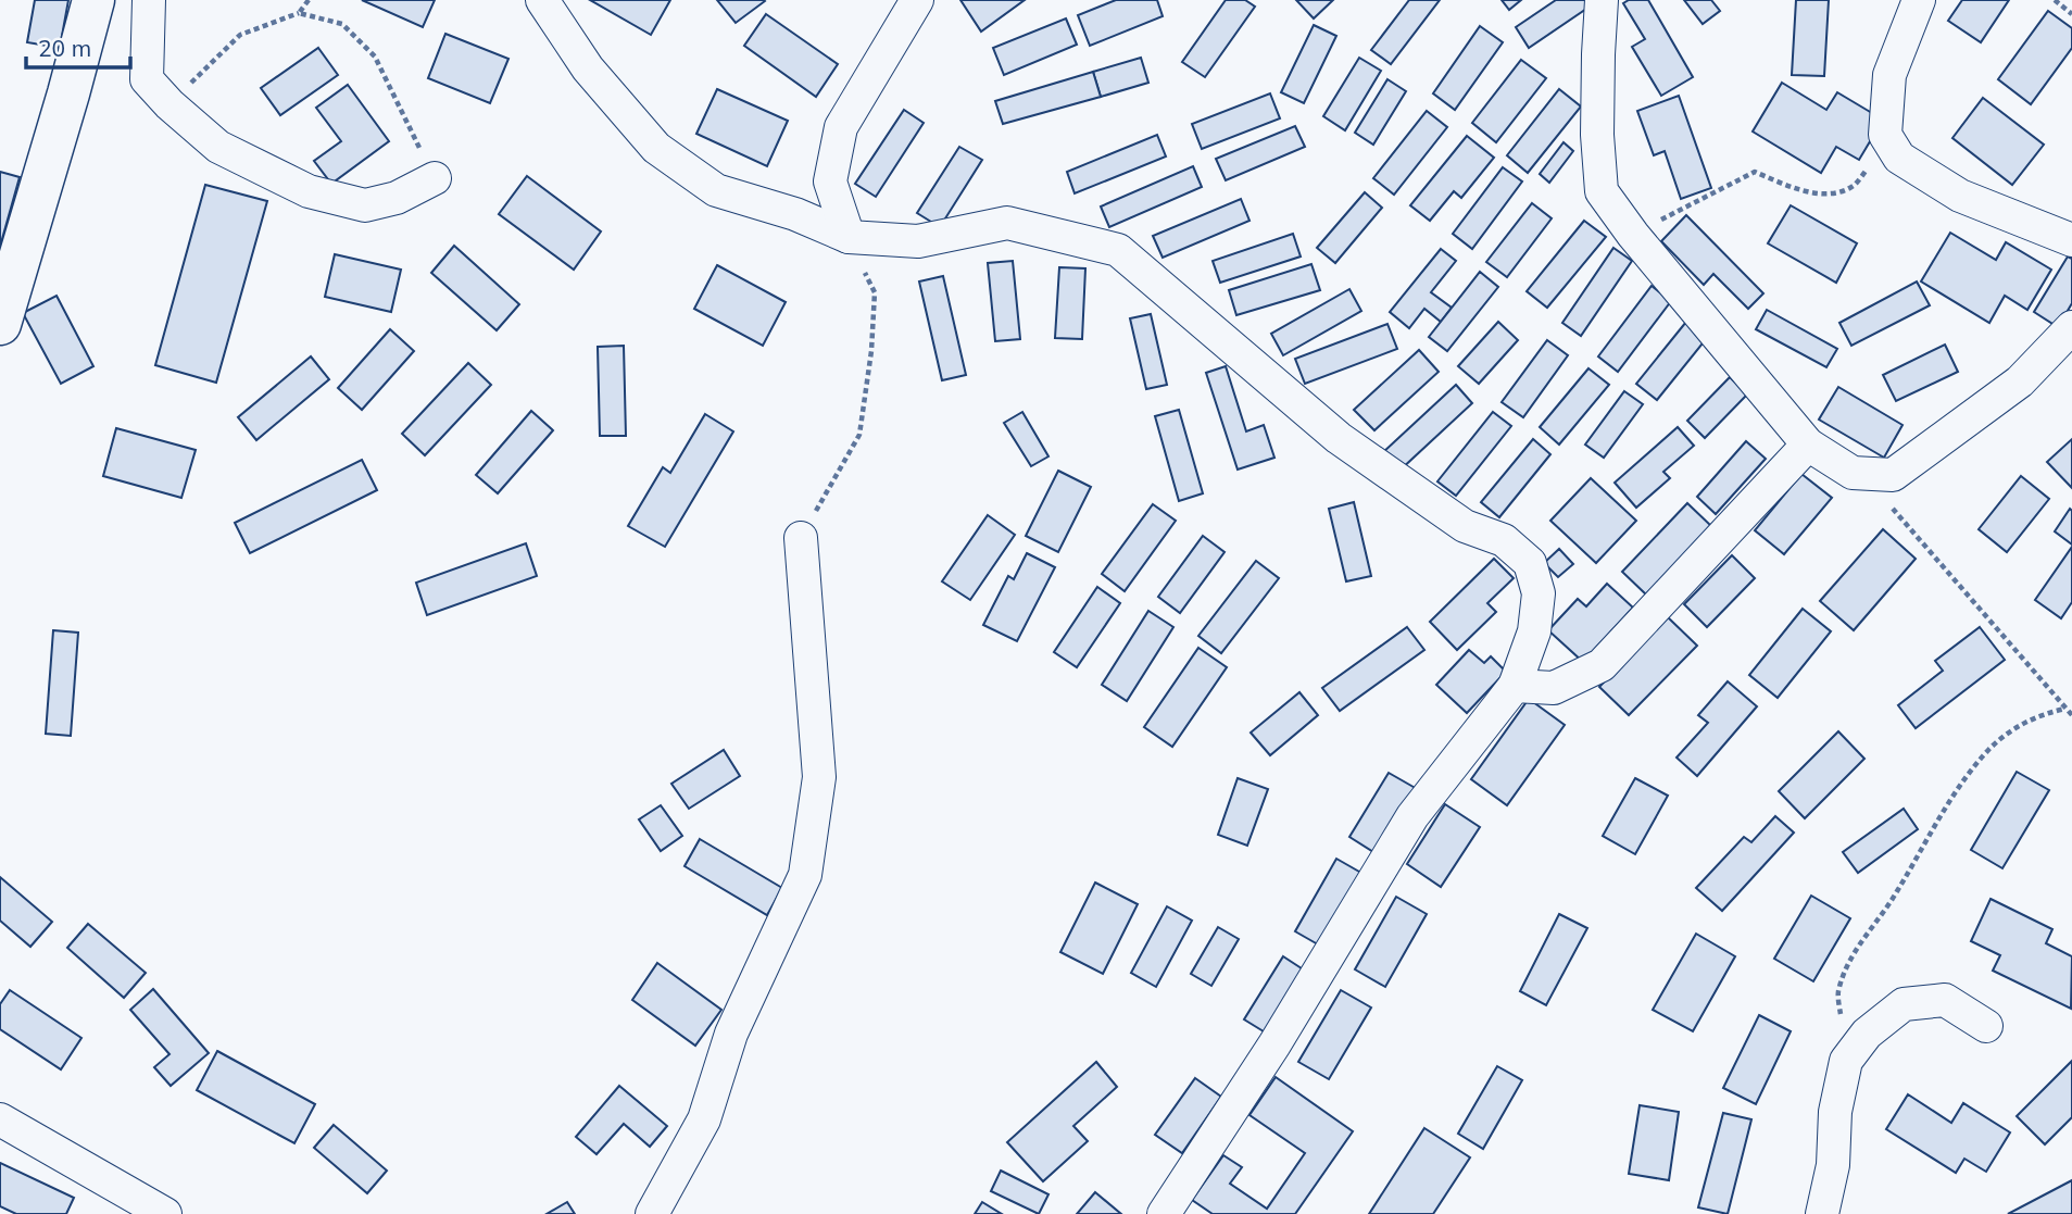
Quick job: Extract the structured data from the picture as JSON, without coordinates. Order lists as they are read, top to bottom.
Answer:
{
  "scale_bar": "20 m"
}
